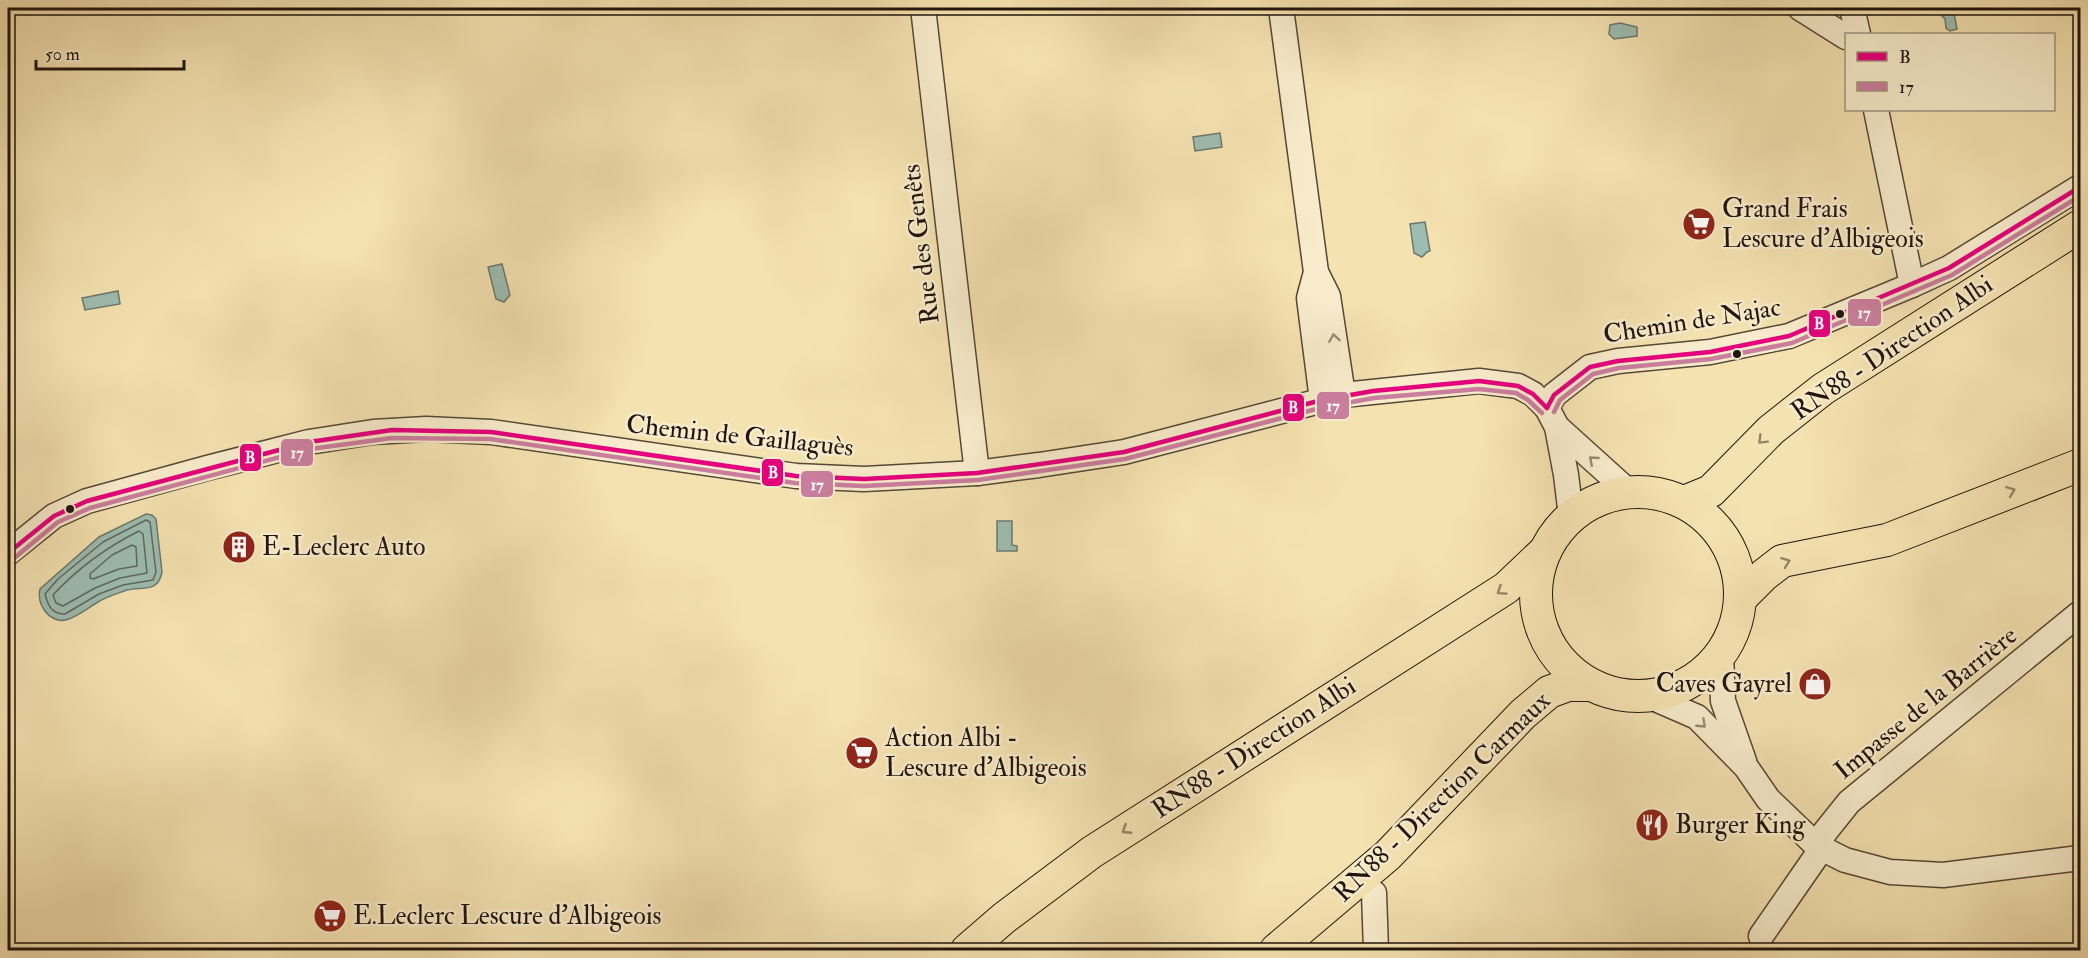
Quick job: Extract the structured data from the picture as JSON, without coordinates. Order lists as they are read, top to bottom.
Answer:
{
  "streets": {
    "main road": ["RN88 - Direction Albi", "RN88 - Direction Carmaux"],
    "street": [
      "Rue des Genêts",
      "Chemin de Najac",
      "Chemin de Gaillaguès",
      "Impasse de la Barrière"
    ]
  },
  "crossings": [
    ["Rue des Genêts", "Chemin de Gaillaguès"],
    ["Chemin de Najac", "Chemin de Gaillaguès"],
    ["RN88 - Direction Albi", "Chemin de Gaillaguès"],
    ["RN88 - Direction Albi", "RN88 - Direction Carmaux"],
    ["Chemin de Gaillaguès", "RN88 - Direction Carmaux"]
  ],
  "places": {
    "supermarket": ["Grand Frais Lescure d'Albigeois", "Action Albi - Lescure d'Albigeois", "E.Leclerc Lescure d'Albigeois"],
    "building": ["E-Leclerc Auto"],
    "shop": ["Caves Gayrel"],
    "restaurant": ["Burger King"]
  },
  "lines": ["transit line B", "transit line 17"],
  "legend": ["B", "17"],
  "scale_bar": "50 m"
}
